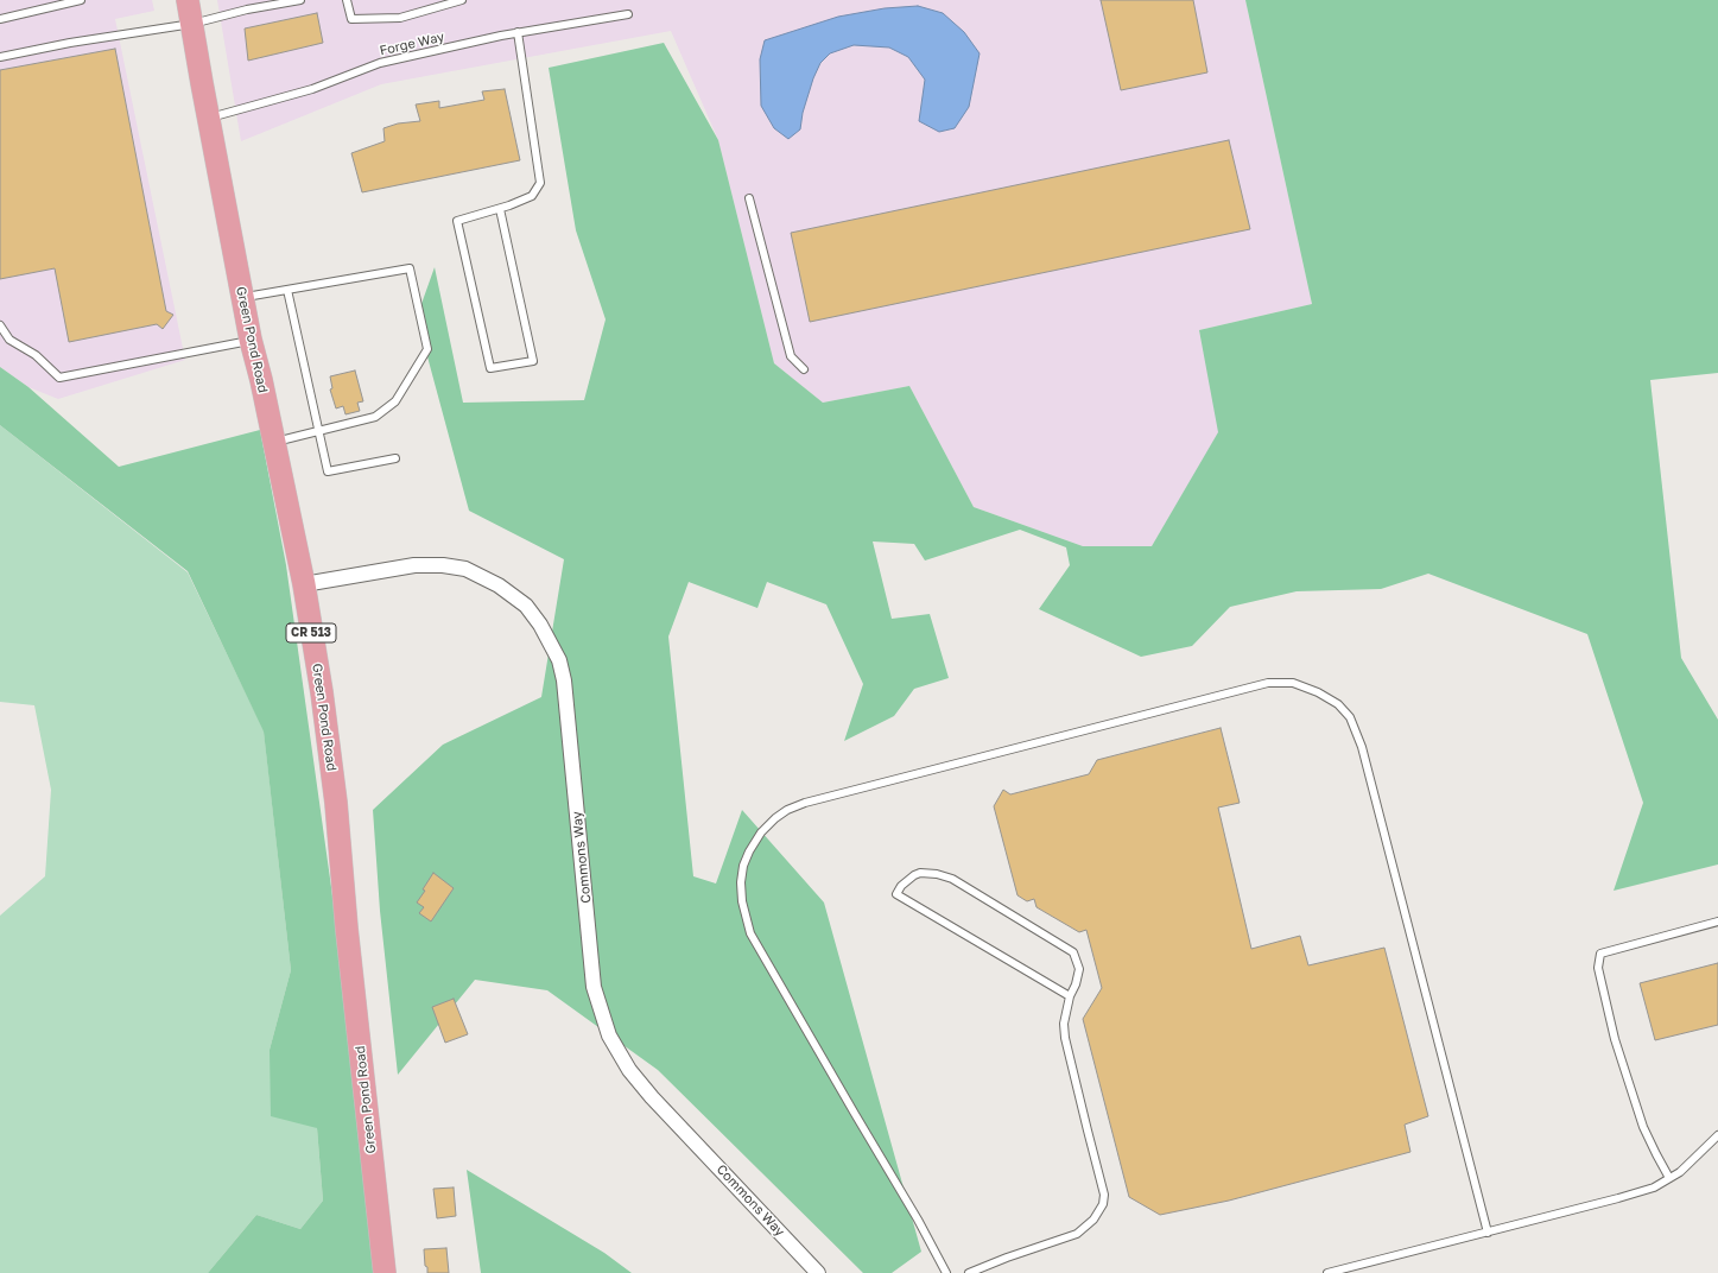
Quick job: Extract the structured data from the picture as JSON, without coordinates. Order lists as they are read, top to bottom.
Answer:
{
  "streets": {
    "main road": ["Green Pond Road", "CR 513"],
    "street": ["Commons Way"],
    "lane": ["Forge Way"]
  },
  "crossings": [
    ["Forge Way", "Green Pond Road"],
    ["Green Pond Road", "Commons Way"]
  ]
}
